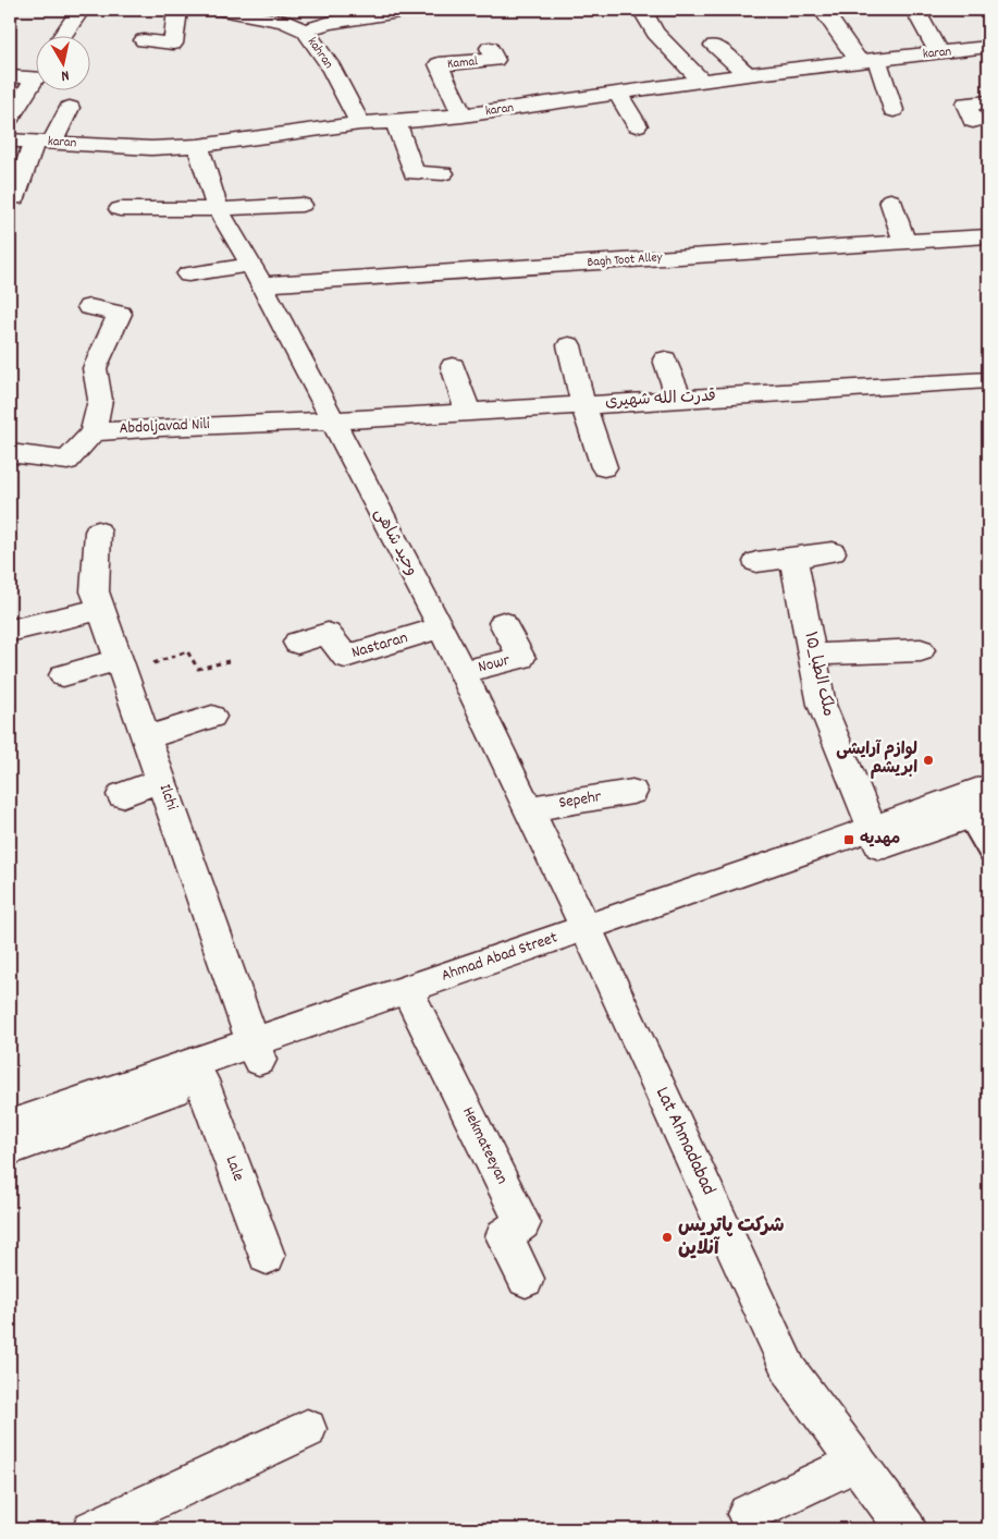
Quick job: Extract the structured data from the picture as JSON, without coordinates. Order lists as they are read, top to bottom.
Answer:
{
  "streets": {
    "street": [
      "kahran",
      "karan",
      "Kamal",
      "Bagh Toot Alley",
      "قدرت الله شهیری",
      "Abdoljavad Nili",
      "وحید شاهی",
      "Nastaran",
      "Nowr",
      "۱۵_ملک الطبا",
      "Ilchi",
      "Sepehr",
      "Ahmad Abad Street",
      "Lat Ahmadabad",
      "Hekmateeyan",
      "Lale"
    ]
  },
  "crossings": [
    ["kahran", "karan"],
    ["karan", "Kamal"],
    ["karan", "وحید شاهی"],
    ["Bagh Toot Alley", "وحید شاهی"],
    ["قدرت الله شهیری", "Abdoljavad Nili"],
    ["قدرت الله شهیری", "وحید شاهی"],
    ["Abdoljavad Nili", "وحید شاهی"],
    ["وحید شاهی", "Nastaran"],
    ["وحید شاهی", "Nowr"],
    ["وحید شاهی", "Sepehr"],
    ["وحید شاهی", "Ahmad Abad Street"],
    ["وحید شاهی", "Lat Ahmadabad"],
    ["۱۵_ملک الطبا", "Ahmad Abad Street"],
    ["Ilchi", "Ahmad Abad Street"],
    ["Ahmad Abad Street", "Lat Ahmadabad"],
    ["Ahmad Abad Street", "Hekmateeyan"],
    ["Ahmad Abad Street", "Lale"]
  ],
  "places": {
    "other": ["لوازم آرایشی ابریشم", "شرکت پاتریس آنلاین"],
    "transit": ["مهدیه"]
  },
  "north": "bottom"
}
